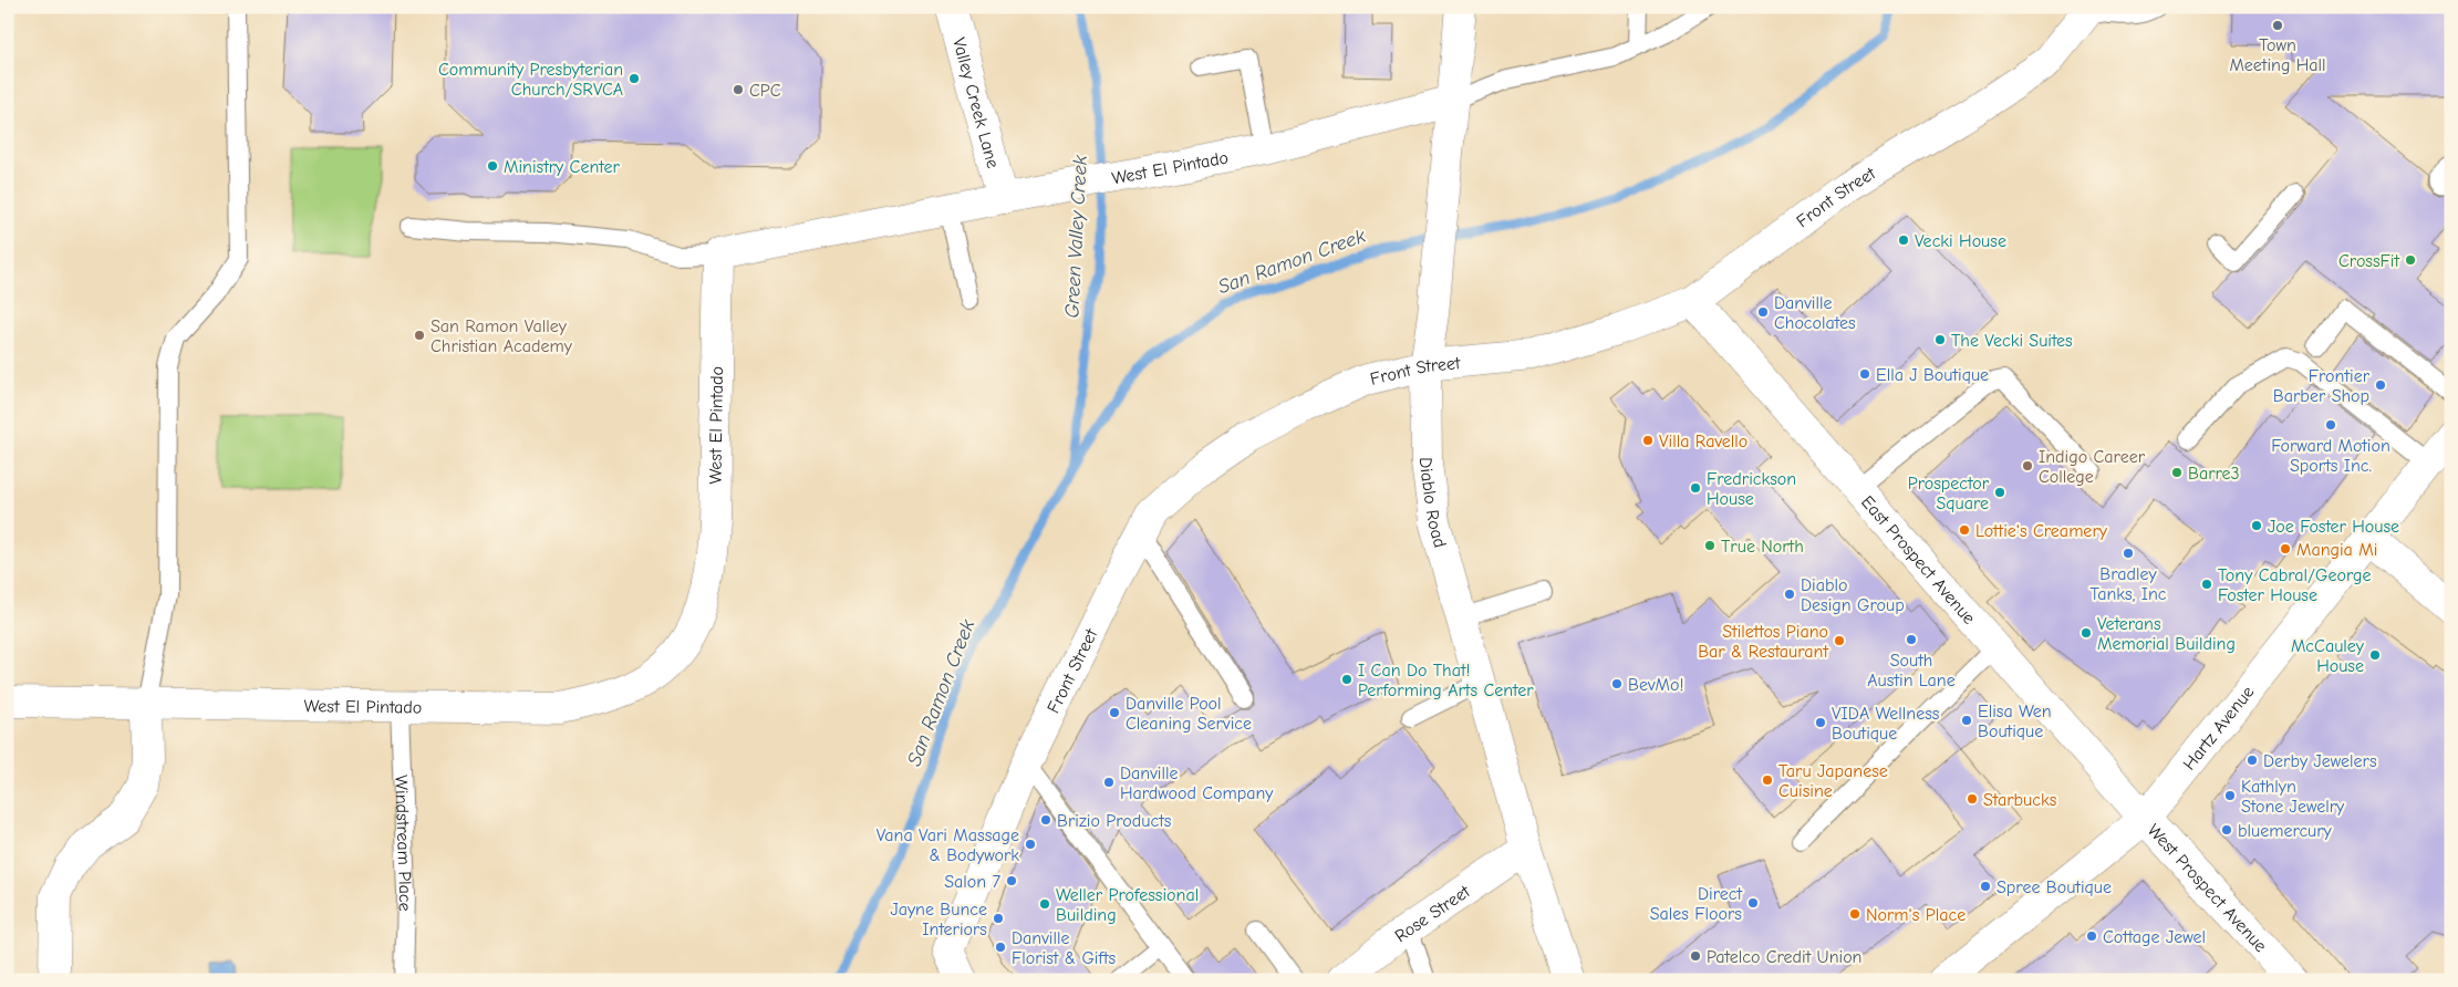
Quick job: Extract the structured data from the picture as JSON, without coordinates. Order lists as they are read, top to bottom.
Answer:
{
  "streets": {
    "street": [
      "Valley Creek Lane",
      "West El Pintado",
      "Front Street",
      "Diablo Road",
      "East Prospect Avenue",
      "Hartz Avenue",
      "West Prospect Avenue",
      "Rose Street"
    ],
    "lane": ["Windstream Place"]
  },
  "crossings": [
    ["Valley Creek Lane", "West El Pintado"],
    ["West El Pintado", "Diablo Road"],
    ["West El Pintado", "Windstream Place"],
    ["Front Street", "Diablo Road"],
    ["Front Street", "East Prospect Avenue"],
    ["Diablo Road", "Rose Street"],
    ["East Prospect Avenue", "Hartz Avenue"],
    ["East Prospect Avenue", "West Prospect Avenue"],
    ["Hartz Avenue", "West Prospect Avenue"]
  ],
  "water": ["Green Valley Creek", "San Ramon Creek"],
  "places": [
    "Town Meeting Hall",
    "Community Presbyterian Church/SRVCA",
    "CPC",
    "Ministry Center",
    "Vecki House",
    "CrossFit",
    "Danville Chocolates",
    "San Ramon Valley Christian Academy",
    "The Vecki Suites",
    "Ella J Boutique",
    "Frontier Barber Shop",
    "Forward Motion Sports Inc.",
    "Villa Ravello",
    "Indigo Career College",
    "Barre3",
    "Fredrickson House",
    "Prospector Square",
    "Joe Foster House",
    "Lottie's Creamery",
    "True North",
    "Mangia Mi",
    "Bradley Tanks, Inc",
    "Tony Cabral/George Foster House",
    "Diablo Design Group",
    "Veterans Memorial Building",
    "South Austin Lane",
    "Stilettos Piano Bar & Restaurant",
    "McCauley House",
    "I Can Do That! Performing Arts Center",
    "BevMo!",
    "Danville Pool Cleaning Service",
    "Elisa Wen Boutique",
    "VIDA Wellness Boutique",
    "Derby Jewelers",
    "Taru Japanese Cuisine",
    "Danville Hardwood Company",
    "Kathlyn Stone Jewelry",
    "Starbucks",
    "Brizio Products",
    "bluemercury",
    "Vana Vari Massage & Bodywork",
    "Salon 7",
    "Spree Boutique",
    "Direct Sales Floors",
    "Weller Professional Building",
    "Norm's Place",
    "Jayne Bunce Interiors",
    "Cottage Jewel",
    "Danville Florist & Gifts",
    "Patelco Credit Union"
  ]
}
